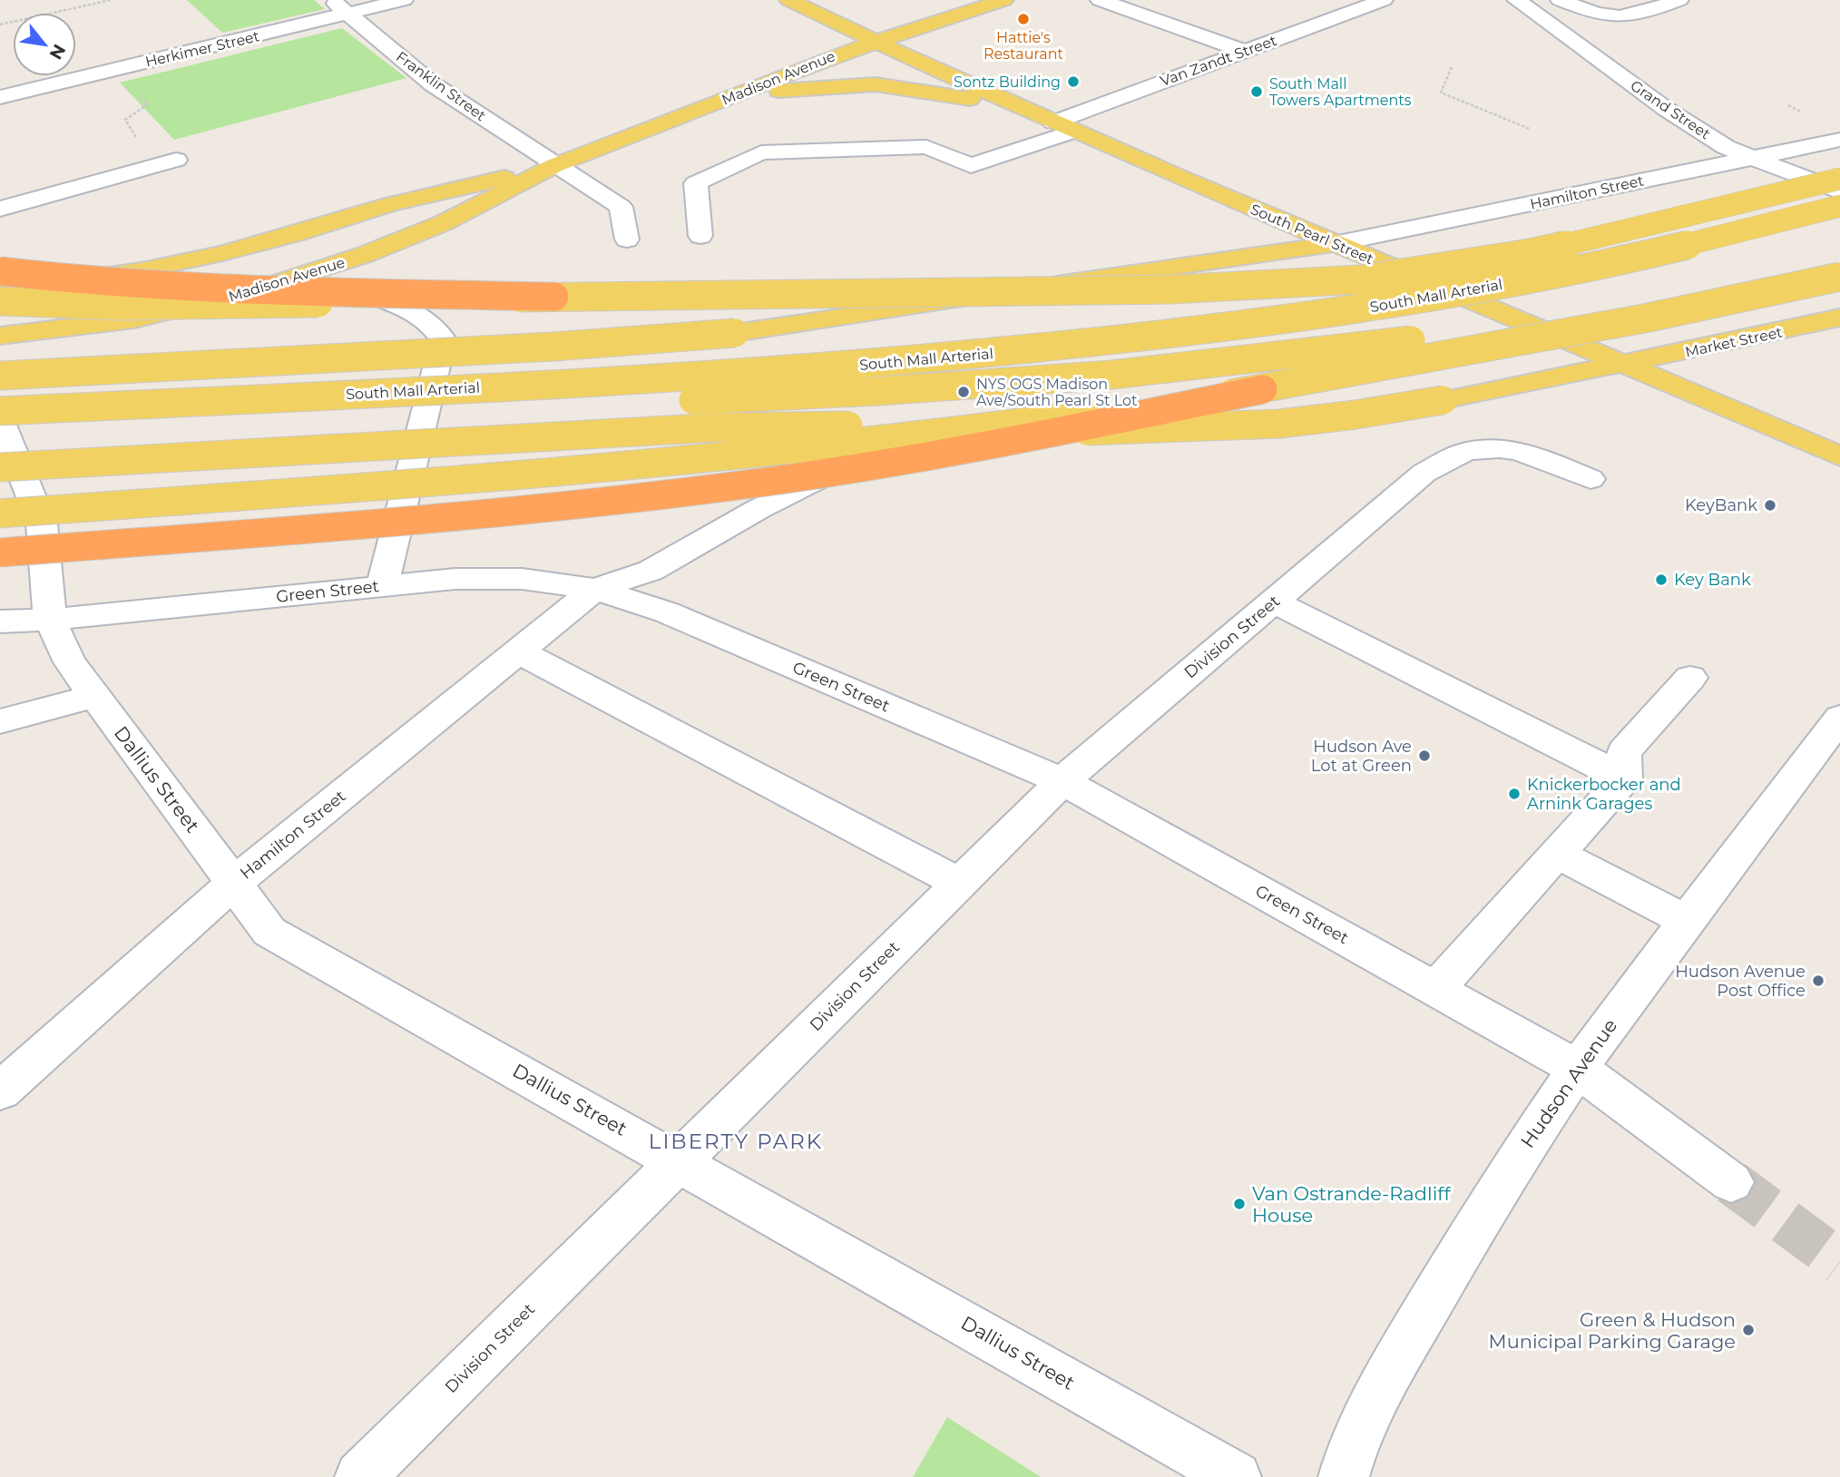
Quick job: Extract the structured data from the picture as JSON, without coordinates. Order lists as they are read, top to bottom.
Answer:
{
  "streets": {
    "main road": [
      "Madison Avenue",
      "South Pearl Street",
      "South Mall Arterial",
      "Market Street"
    ],
    "street": [
      "Herkimer Street",
      "Van Zandt Street",
      "Franklin Street",
      "Grand Street",
      "Hamilton Street",
      "Green Street",
      "Division Street",
      "Dallius Street",
      "Hudson Avenue"
    ]
  },
  "crossings": [
    ["Herkimer Street", "Franklin Street"],
    ["Van Zandt Street", "South Pearl Street"],
    ["Madison Avenue", "Franklin Street"],
    ["Madison Avenue", "South Pearl Street"],
    ["Grand Street", "Hamilton Street"],
    ["Hamilton Street", "South Pearl Street"],
    ["Hamilton Street", "Green Street"],
    ["Hamilton Street", "Dallius Street"],
    ["South Pearl Street", "Market Street"],
    ["Green Street", "Division Street"],
    ["Green Street", "Dallius Street"],
    ["Green Street", "Hudson Avenue"],
    ["Division Street", "Dallius Street"]
  ],
  "districts": ["LIBERTY PARK"],
  "places": [
    "Hattie's Restaurant",
    "Sontz Building",
    "South Mall Towers Apartments",
    "NYS OGS Madison Ave/South Pearl St Lot",
    "KeyBank",
    "Key Bank",
    "Hudson Ave Lot at Green",
    "Knickerbocker and Arnink Garages",
    "Hudson Avenue Post Office",
    "Van Ostrande-Radliff House",
    "Green & Hudson Municipal Parking Garage"
  ],
  "north": "bottom right"
}
